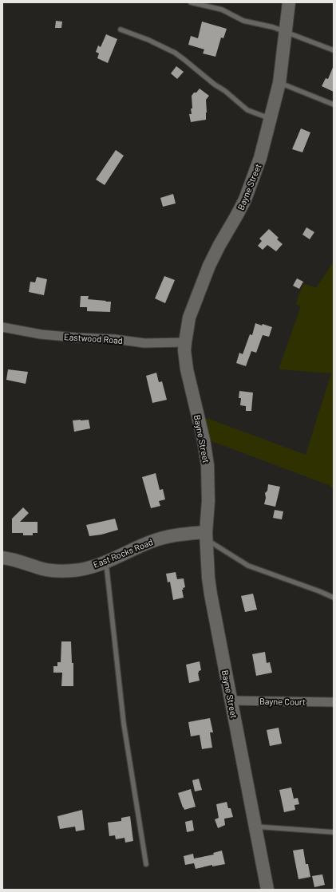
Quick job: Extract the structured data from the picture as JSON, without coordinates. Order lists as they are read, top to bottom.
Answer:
{
  "streets": {
    "street": [
      "Bayne Street",
      "Eastwood Road",
      "East Rocks Road",
      "Bayne Court"
    ]
  },
  "crossings": [
    ["Bayne Street", "Eastwood Road"],
    ["Bayne Street", "East Rocks Road"],
    ["Bayne Street", "Bayne Court"]
  ]
}
